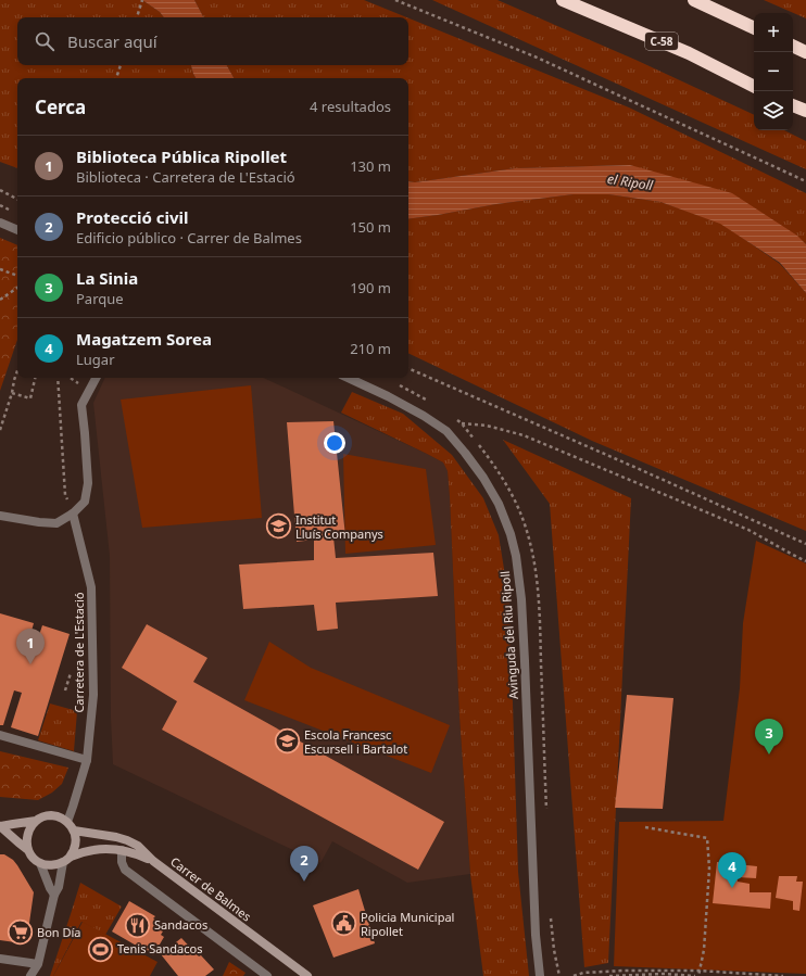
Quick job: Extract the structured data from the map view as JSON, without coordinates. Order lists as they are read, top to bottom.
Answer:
{
  "streets": {
    "highway": ["C-58"],
    "main road": ["Carrer de Balmes"],
    "street": ["Avinguda del Riu Ripoll", "Carretera de L'Estació"]
  },
  "crossings": [
    ["Carretera de L'Estació", "Carrer de Balmes"]
  ],
  "water": ["el Ripoll"],
  "places": {
    "school or university": ["Institut Lluís Companys", "Escola Francesc Escursell i Bartalot"],
    "public building": ["Policia Municipal Ripollet"],
    "restaurant": ["Sandacos"],
    "supermarket": ["Bon Día"],
    "sports": ["Tenis Sandacos"]
  },
  "page": {
    "map_buttons": ["+", "−"],
    "search": "Buscar aquí",
    "heading": ["Cerca", "4 resultados"],
    "list": [
      {
        "mark": "1",
        "name": "Biblioteca Pública Ripollet",
        "note": "Biblioteca · Carretera de L'Estació",
        "value": "130 m"
      },
      {
        "mark": "2",
        "name": "Protecció civil",
        "note": "Edificio público · Carrer de Balmes",
        "value": "150 m"
      },
      {
        "mark": "3",
        "name": "La Sinia",
        "note": "Parque",
        "value": "190 m"
      },
      {
        "mark": "4",
        "name": "Magatzem Sorea",
        "note": "Lugar",
        "value": "210 m"
      }
    ],
    "pins": [
      "1",
      "3",
      "2",
      "4"
    ]
  }
}
